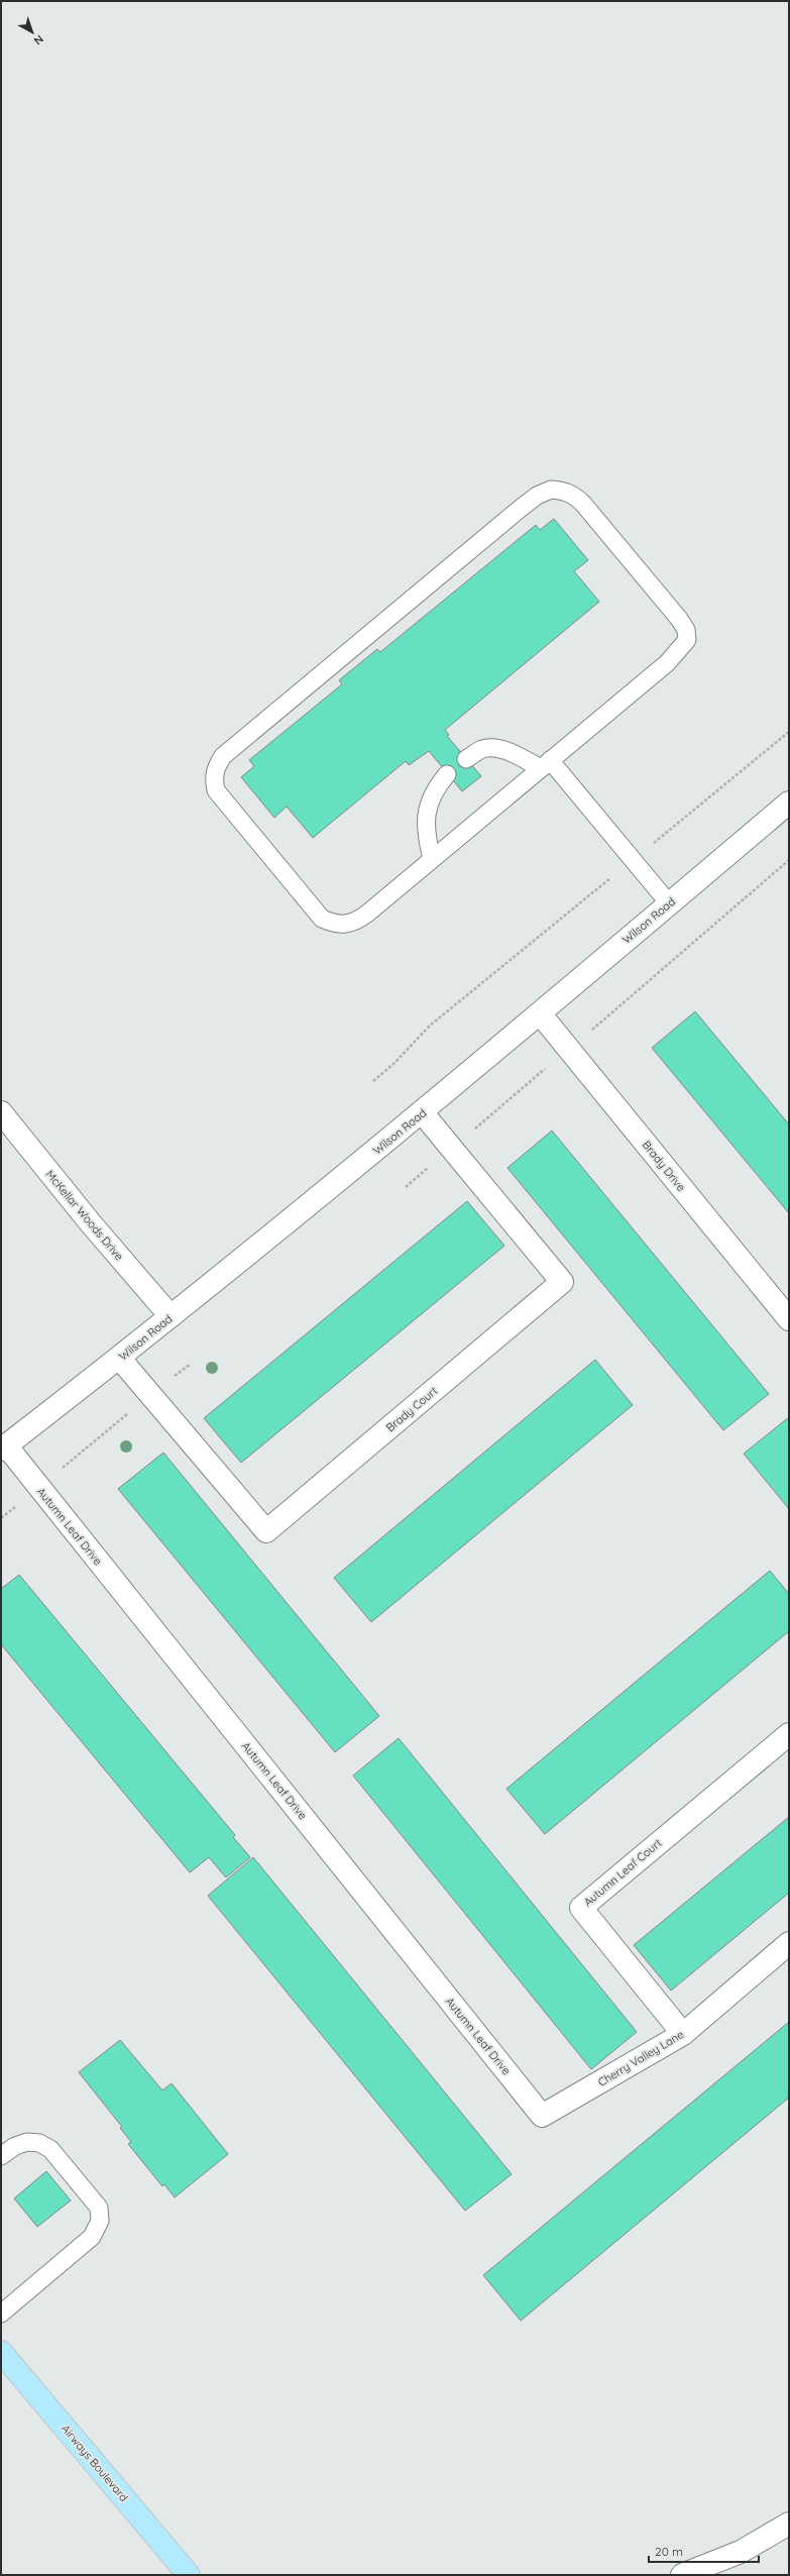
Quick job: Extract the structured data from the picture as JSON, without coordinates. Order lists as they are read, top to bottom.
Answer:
{
  "streets": {
    "main road": ["Airways Boulevard"],
    "street": [
      "Wilson Road",
      "Brady Drive",
      "McKellar Woods Drive",
      "Brady Court",
      "Autumn Leaf Drive",
      "Autumn Leaf Court",
      "Cherry Valley Lane"
    ]
  },
  "crossings": [
    ["Wilson Road", "Brady Drive"],
    ["Wilson Road", "McKellar Woods Drive"],
    ["Wilson Road", "Brady Court"],
    ["Wilson Road", "Autumn Leaf Drive"],
    ["Autumn Leaf Drive", "Cherry Valley Lane"],
    ["Autumn Leaf Court", "Cherry Valley Lane"]
  ],
  "scale_bar": "20 m",
  "north": "bottom right"
}
